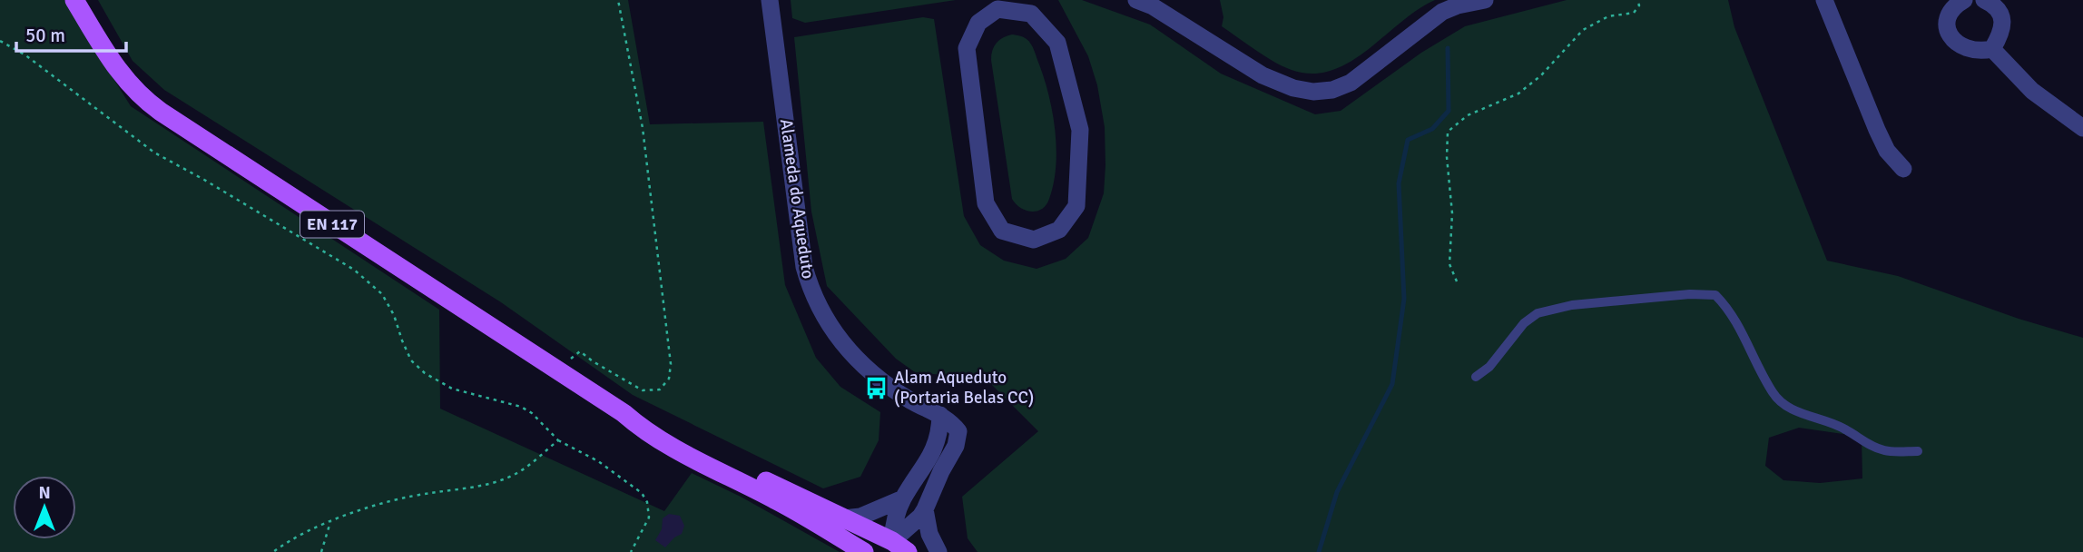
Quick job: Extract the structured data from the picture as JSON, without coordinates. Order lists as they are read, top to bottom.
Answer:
{
  "streets": {
    "main road": ["EN 117"],
    "street": ["Alameda do Aqueduto"]
  },
  "crossings": [
    ["Alameda do Aqueduto", "EN 117"]
  ],
  "places": {
    "bus stop": ["Alam Aqueduto (Portaria Belas CC)"]
  },
  "scale_bar": "50 m",
  "north": "top"
}
